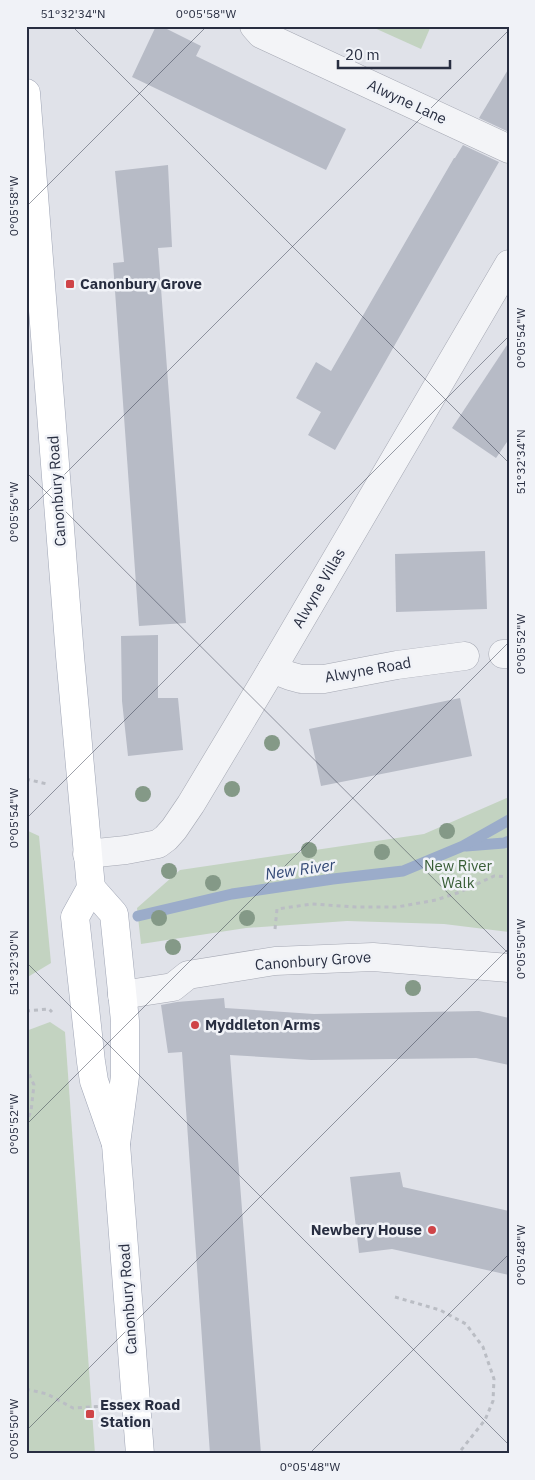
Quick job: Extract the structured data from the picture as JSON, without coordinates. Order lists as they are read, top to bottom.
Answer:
{
  "streets": {
    "main road": ["Canonbury Road"],
    "street": [
      "Alwyne Lane",
      "Alwyne Villas",
      "Alwyne Road",
      "Canonbury Grove"
    ]
  },
  "crossings": [
    ["Canonbury Road", "Alwyne Villas"],
    ["Canonbury Road", "Canonbury Grove"],
    ["Alwyne Villas", "Alwyne Road"]
  ],
  "water": ["New River"],
  "parks": ["New River Walk"],
  "places": {
    "transit": ["Canonbury Grove", "Essex Road Station"],
    "other": ["Myddleton Arms", "Newbery House"]
  },
  "scale_bar": "20 m",
  "coordinates": [
    "51°32'34\"N",
    "0°05'58\"W",
    "0°05'54\"W",
    "0°05'56\"W",
    "0°05'52\"W",
    "0°05'50\"W",
    "51°32'30\"N",
    "0°05'48\"W"
  ]
}
